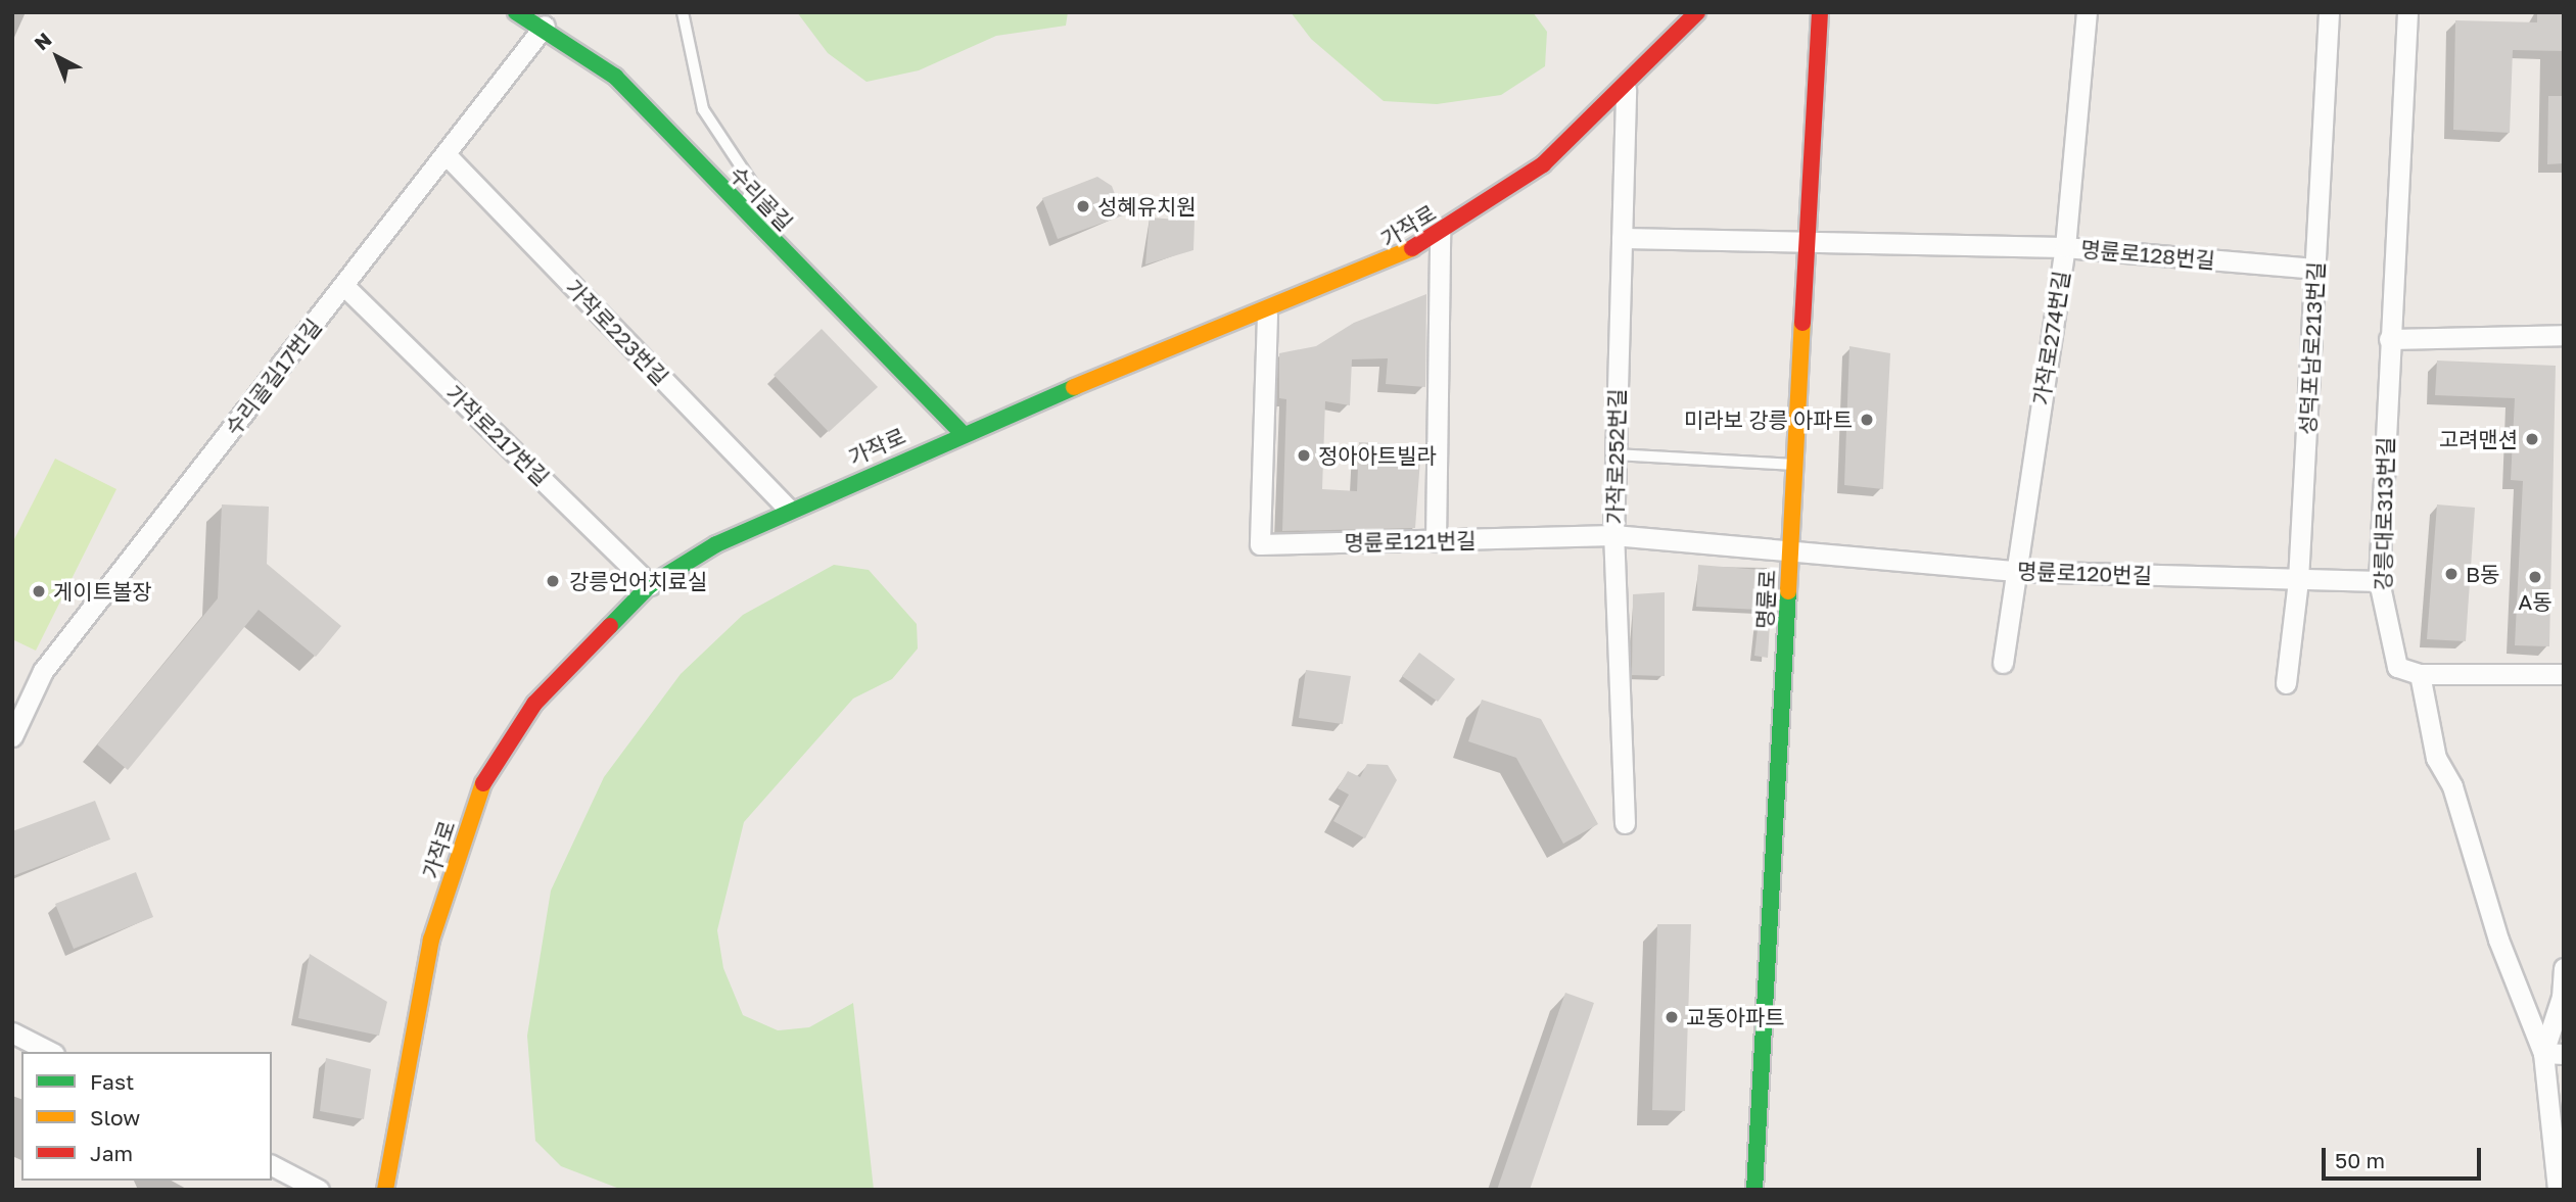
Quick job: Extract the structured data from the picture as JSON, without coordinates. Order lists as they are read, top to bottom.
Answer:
{
  "streets": {
    "street": [
      "수리골길",
      "가작로",
      "명륜로128번길",
      "가작로223번길",
      "가작로274번길",
      "성덕포남로213번길",
      "수리골길17번길",
      "가작로217번길",
      "가작로252번길",
      "강릉대로313번길",
      "명륜로121번길",
      "명륜로120번길",
      "명륜로"
    ]
  },
  "crossings": [
    ["수리골길", "가작로"],
    ["수리골길", "수리골길17번길"],
    ["가작로", "가작로223번길"],
    ["가작로", "가작로217번길"],
    ["가작로", "가작로252번길"],
    ["가작로", "명륜로121번길"],
    ["명륜로128번길", "가작로274번길"],
    ["명륜로128번길", "성덕포남로213번길"],
    ["명륜로128번길", "가작로252번길"],
    ["명륜로128번길", "명륜로"],
    ["가작로223번길", "수리골길17번길"],
    ["가작로274번길", "명륜로120번길"],
    ["성덕포남로213번길", "명륜로120번길"],
    ["수리골길17번길", "가작로217번길"],
    ["가작로252번길", "명륜로121번길"],
    ["강릉대로313번길", "명륜로120번길"],
    ["명륜로121번길", "명륜로120번길"],
    ["명륜로121번길", "명륜로"],
    ["명륜로120번길", "명륜로"]
  ],
  "places": [
    "성혜유치원",
    "미라보 강릉 아파트",
    "고려맨션",
    "정아아트빌라",
    "B동",
    "A동",
    "강릉언어치료실",
    "게이트볼장",
    "교동아파트"
  ],
  "legend": ["Fast", "Slow", "Jam"],
  "scale_bar": "50 m",
  "north": "top left"
}
